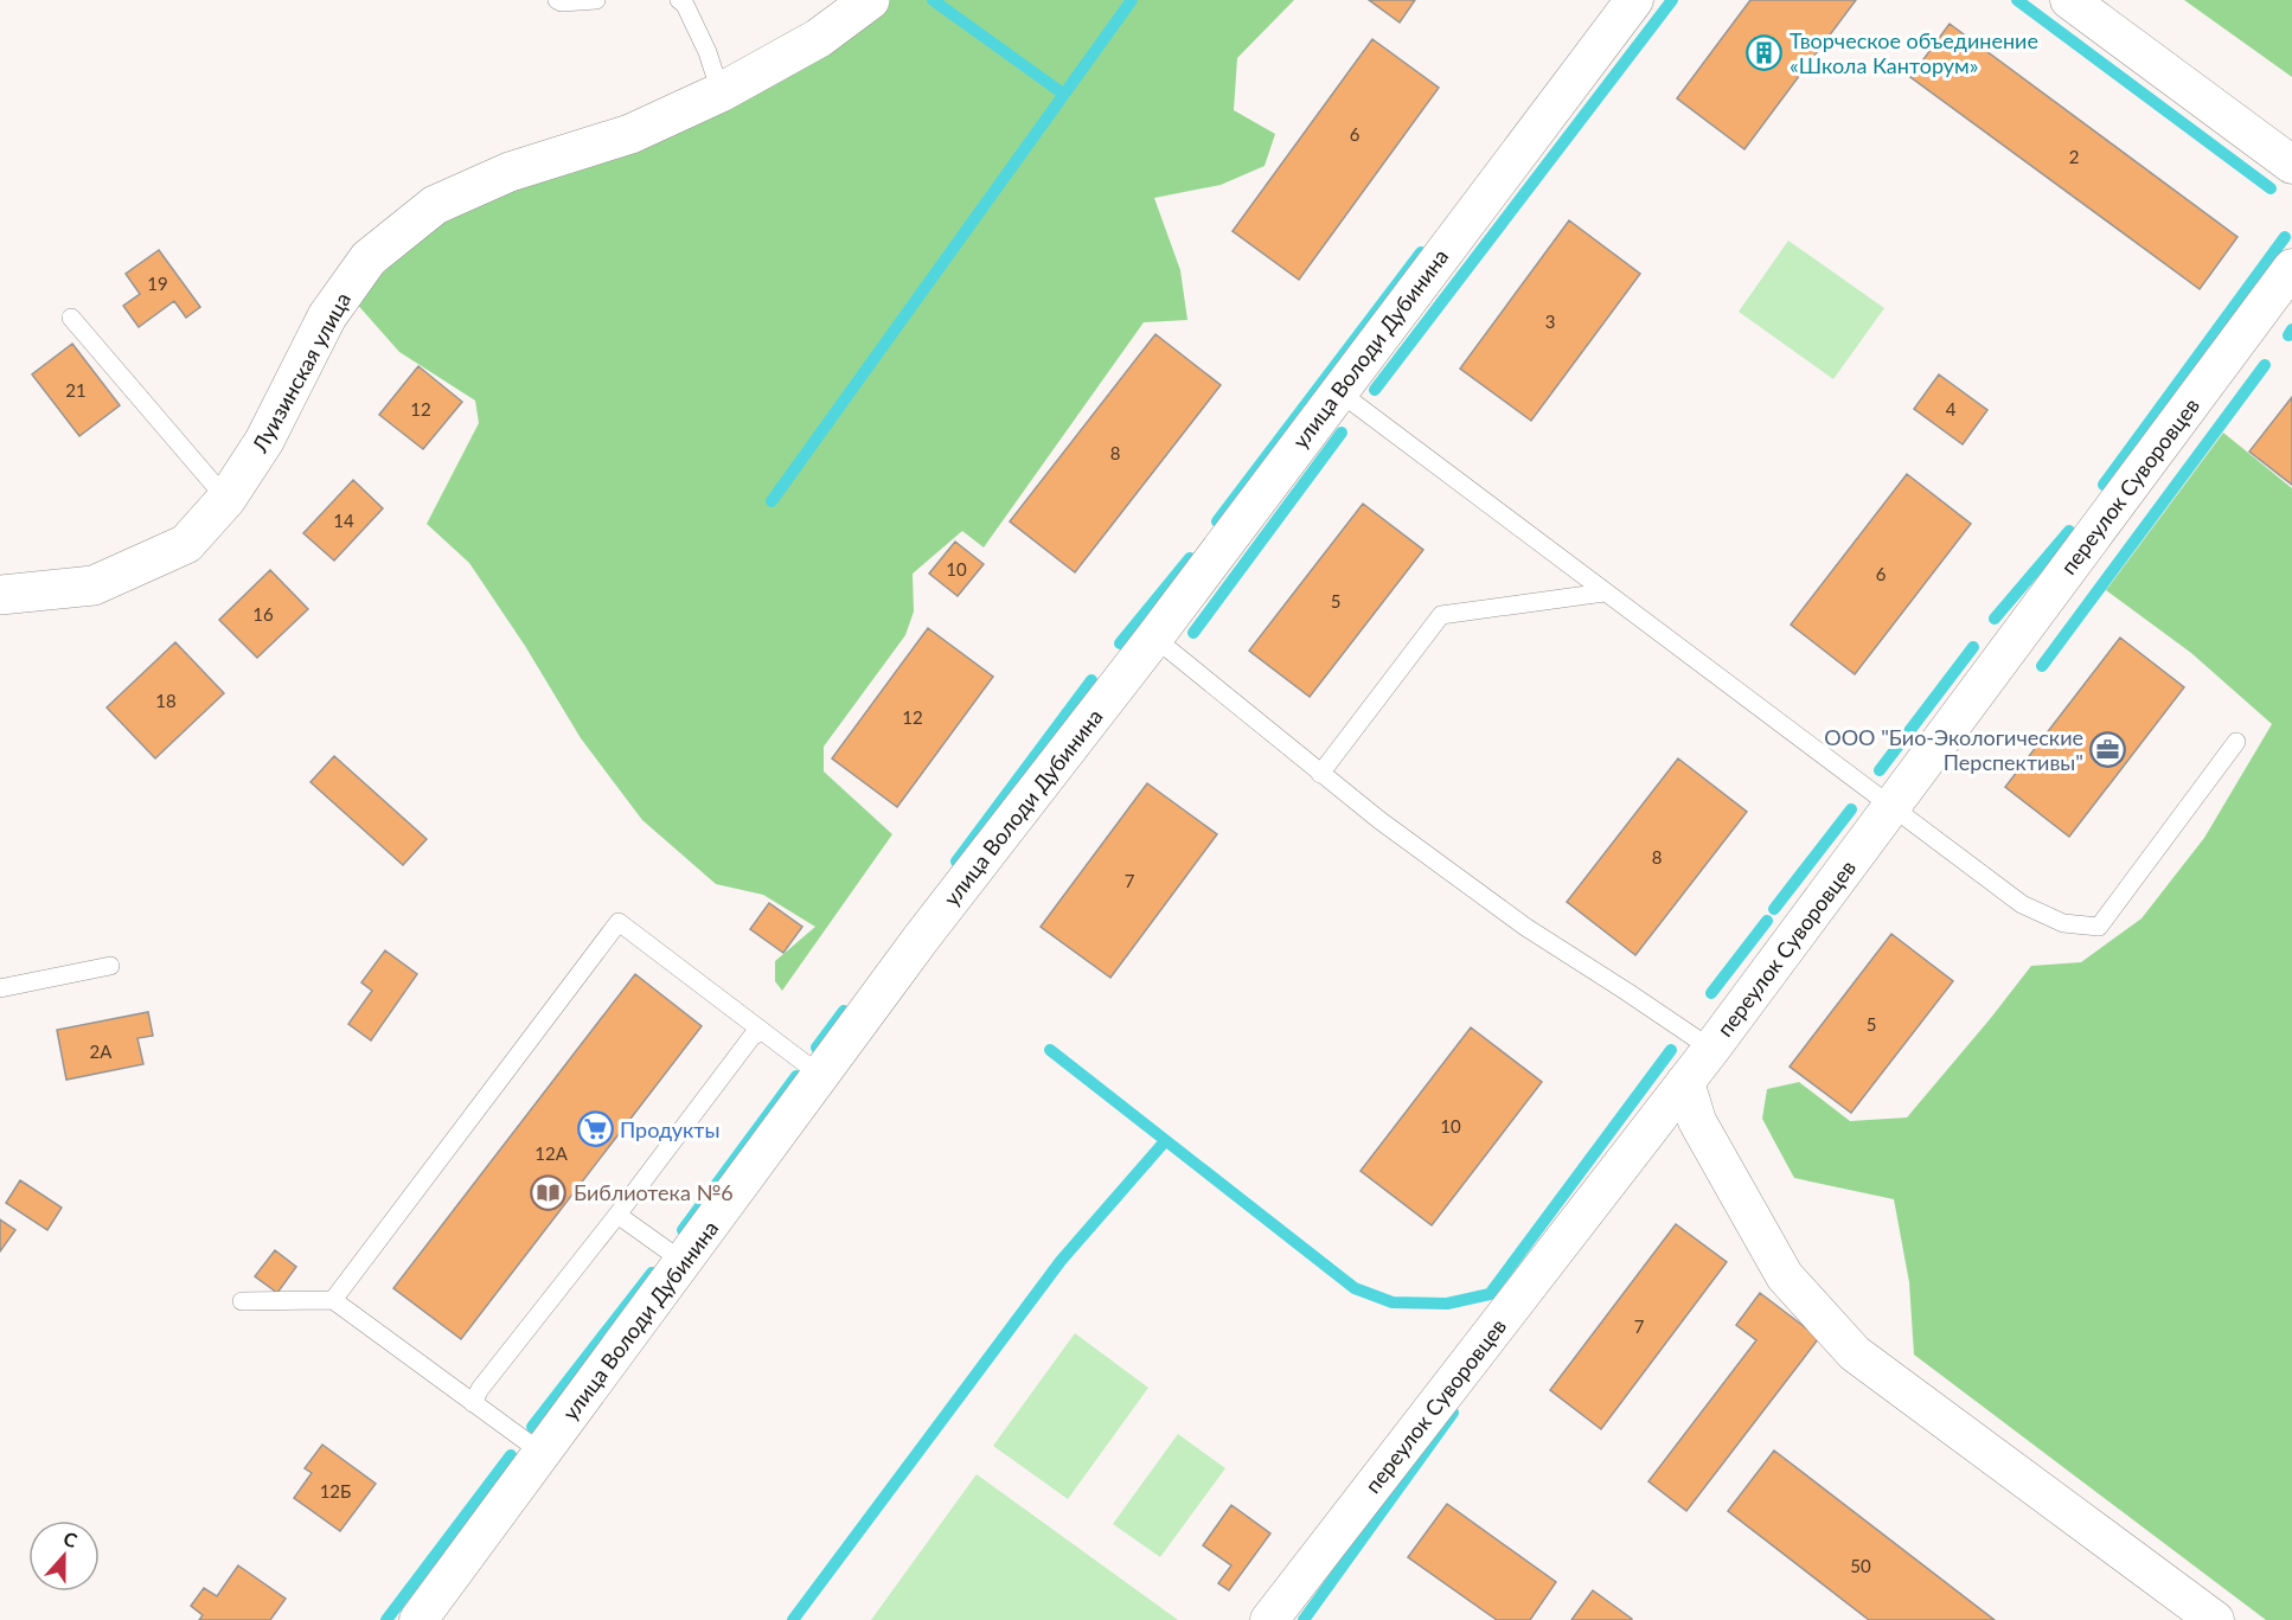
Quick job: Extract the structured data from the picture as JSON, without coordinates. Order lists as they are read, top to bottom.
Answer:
{
  "streets": {
    "street": ["улица Володи Дубинина", "Луизинская улица", "переулок Суворовцев"]
  },
  "places": {
    "building": ["Творческое объединение «Школа Канторум»"],
    "office": ["ООО \"Био-Экологические Перспективы\""],
    "supermarket": ["Продукты"],
    "library": ["Библиотека №6"]
  },
  "house_numbers": [
    "6",
    "2",
    "19",
    "3",
    "21",
    "12",
    "4",
    "8",
    "14",
    "10",
    "6",
    "5",
    "16",
    "18",
    "12",
    "8",
    "7",
    "5",
    "2А",
    "10",
    "12А",
    "7",
    "12Б",
    "50"
  ],
  "north": "top"
}
